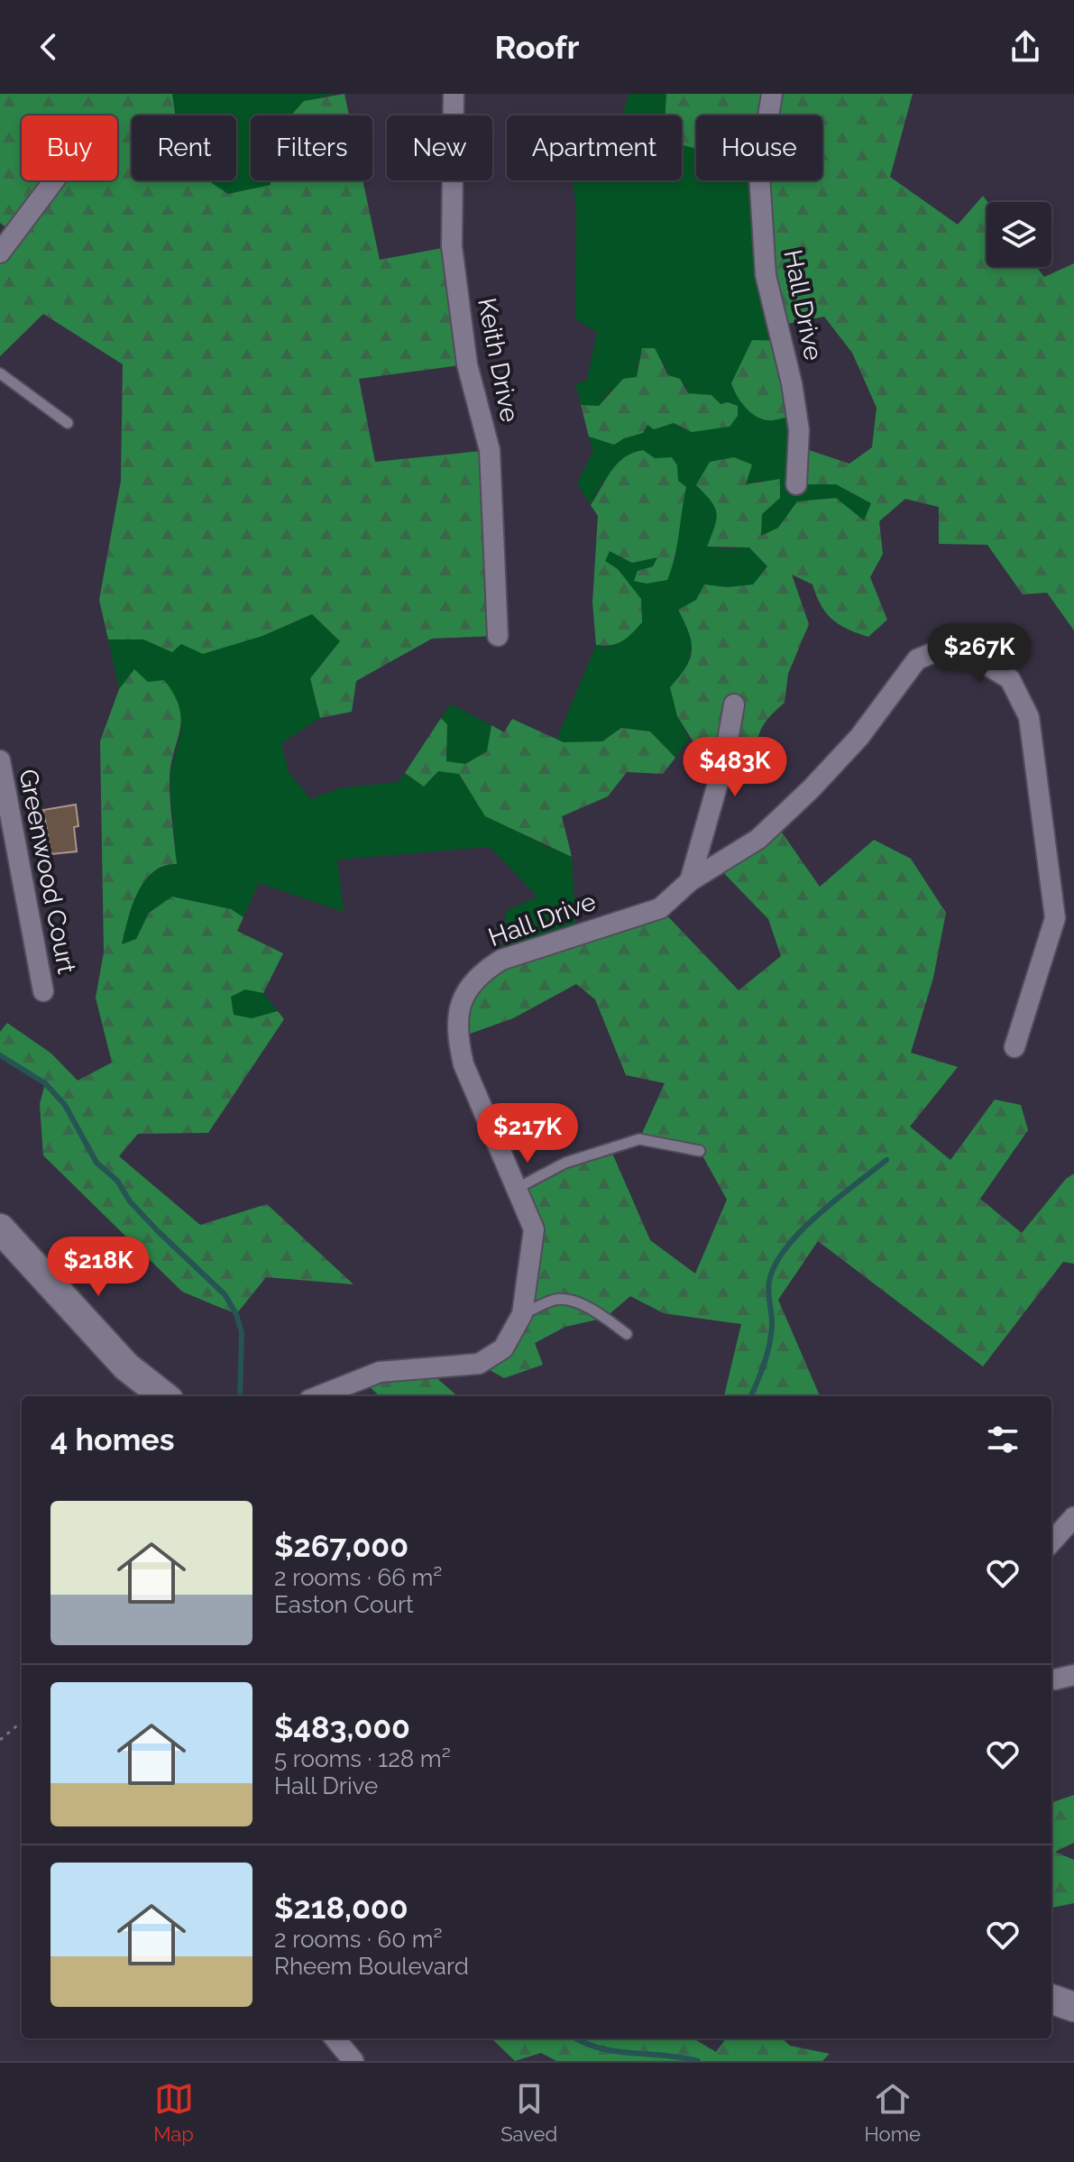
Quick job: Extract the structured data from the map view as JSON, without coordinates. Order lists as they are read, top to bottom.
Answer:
{
  "streets": {
    "street": ["Hall Drive", "Keith Drive", "Greenwood Court"]
  },
  "page": {
    "header": "Roofr",
    "chip": [
      "Buy",
      "Rent",
      "Filters",
      "New",
      "Apartment",
      "House"
    ],
    "price": [
      "$267K",
      "$483K",
      "$217K",
      "$218K"
    ],
    "heading": "4 homes",
    "list": [
      {
        "name": "$267,000",
        "note": "2 rooms · 66 m² · Easton Court"
      },
      {
        "name": "$483,000",
        "note": "5 rooms · 128 m² · Hall Drive"
      },
      {
        "name": "$218,000",
        "note": "2 rooms · 60 m² · Rheem Boulevard"
      }
    ],
    "tabs": ["Map", "Saved", "Home"]
  }
}
